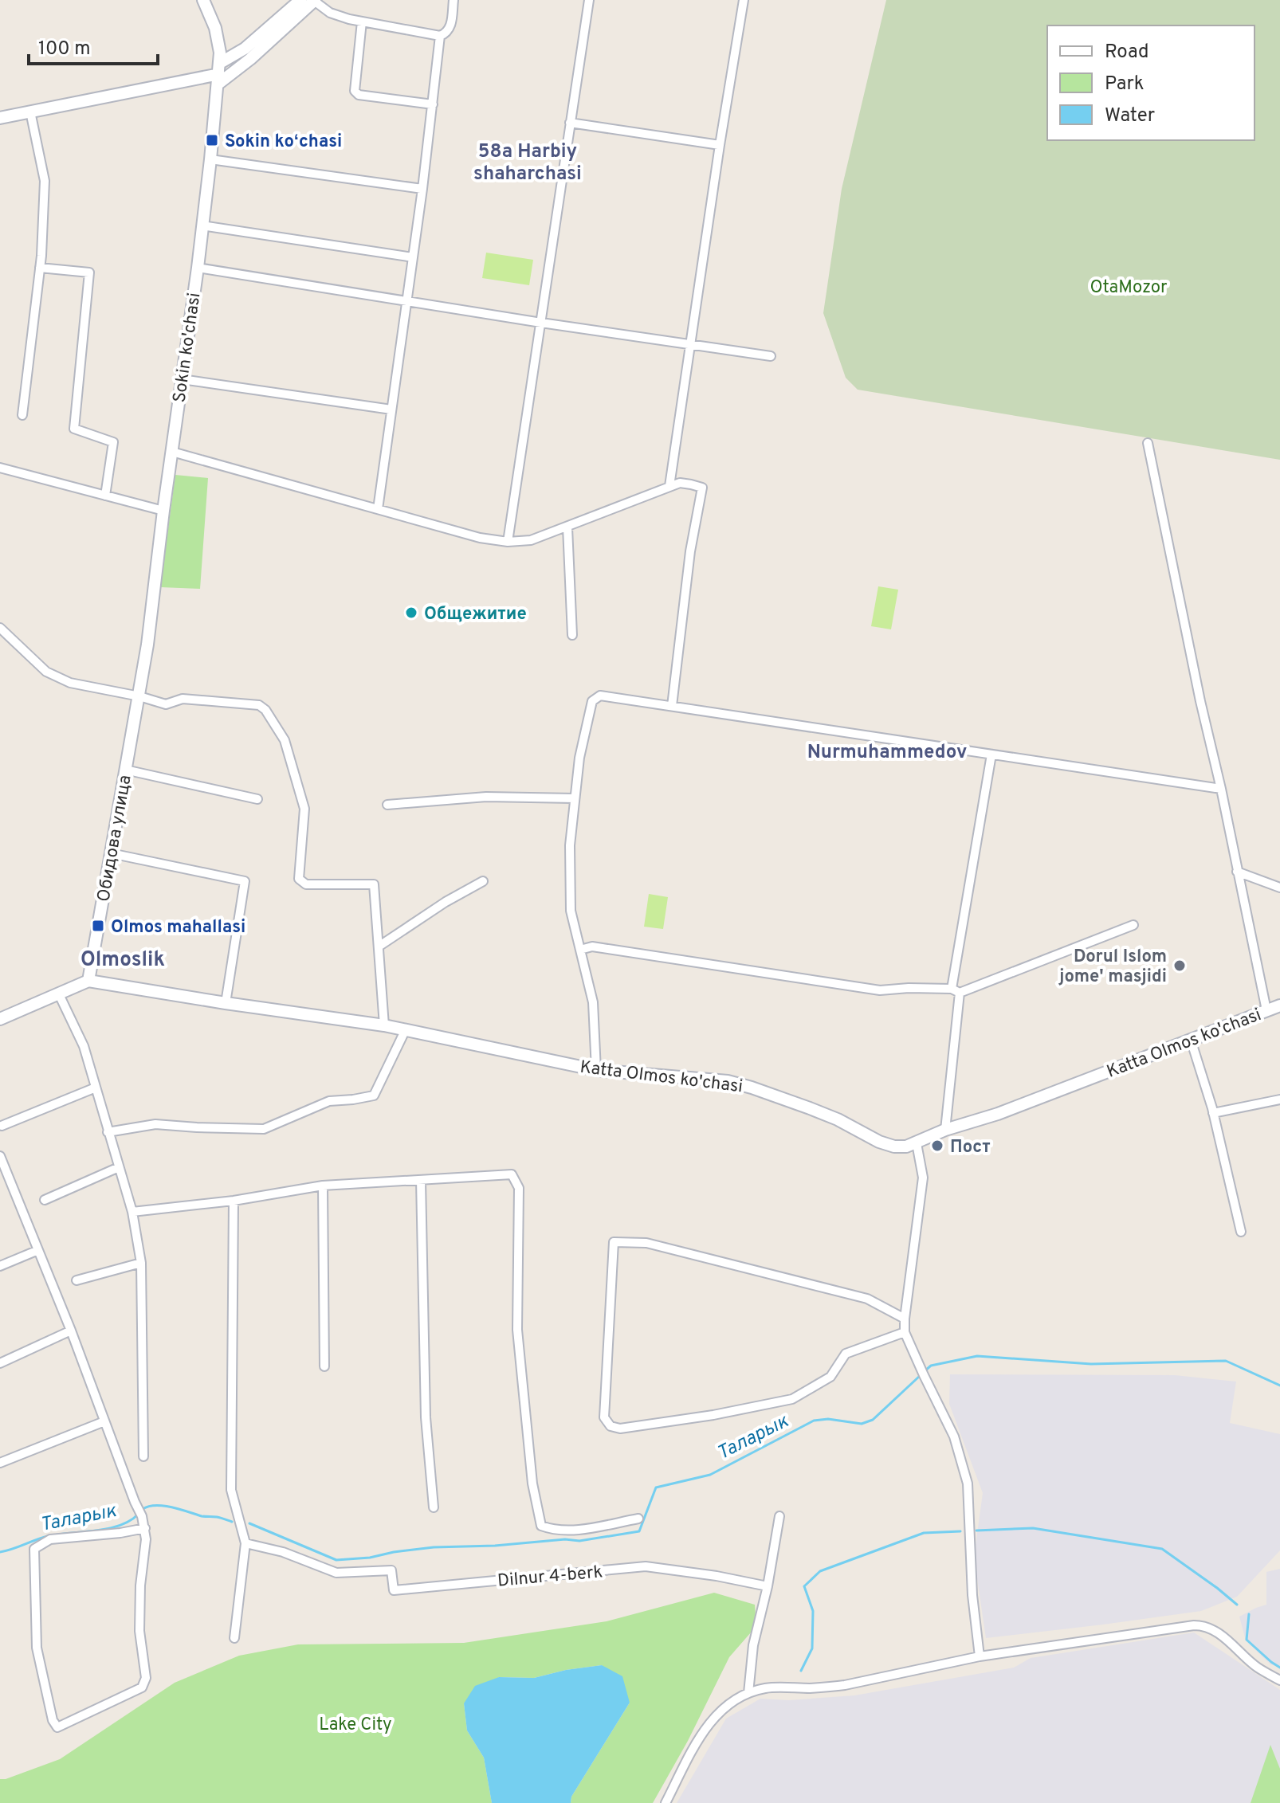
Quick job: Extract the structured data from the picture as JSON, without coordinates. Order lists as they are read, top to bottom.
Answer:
{
  "streets": {
    "street": [
      "Sokin ko'chasi",
      "Обидова улица",
      "Katta Olmos ko'chasi",
      "Dilnur 4-berk"
    ]
  },
  "crossings": [
    ["Sokin ko'chasi", "Обидова улица"],
    ["Обидова улица", "Katta Olmos ko'chasi"]
  ],
  "districts": ["58a Harbiy shaharchasi", "Nurmuhammedov", "Olmoslik"],
  "water": ["Таларык"],
  "parks": ["OtaMozor", "Lake City"],
  "places": {
    "transit": ["Sokin koʻchasi", "Olmos mahallasi"],
    "other": ["Общежитие", "Dorul Islom jome' masjidi", "Пост"]
  },
  "legend": ["Road", "Park", "Water"],
  "scale_bar": "100 m"
}
